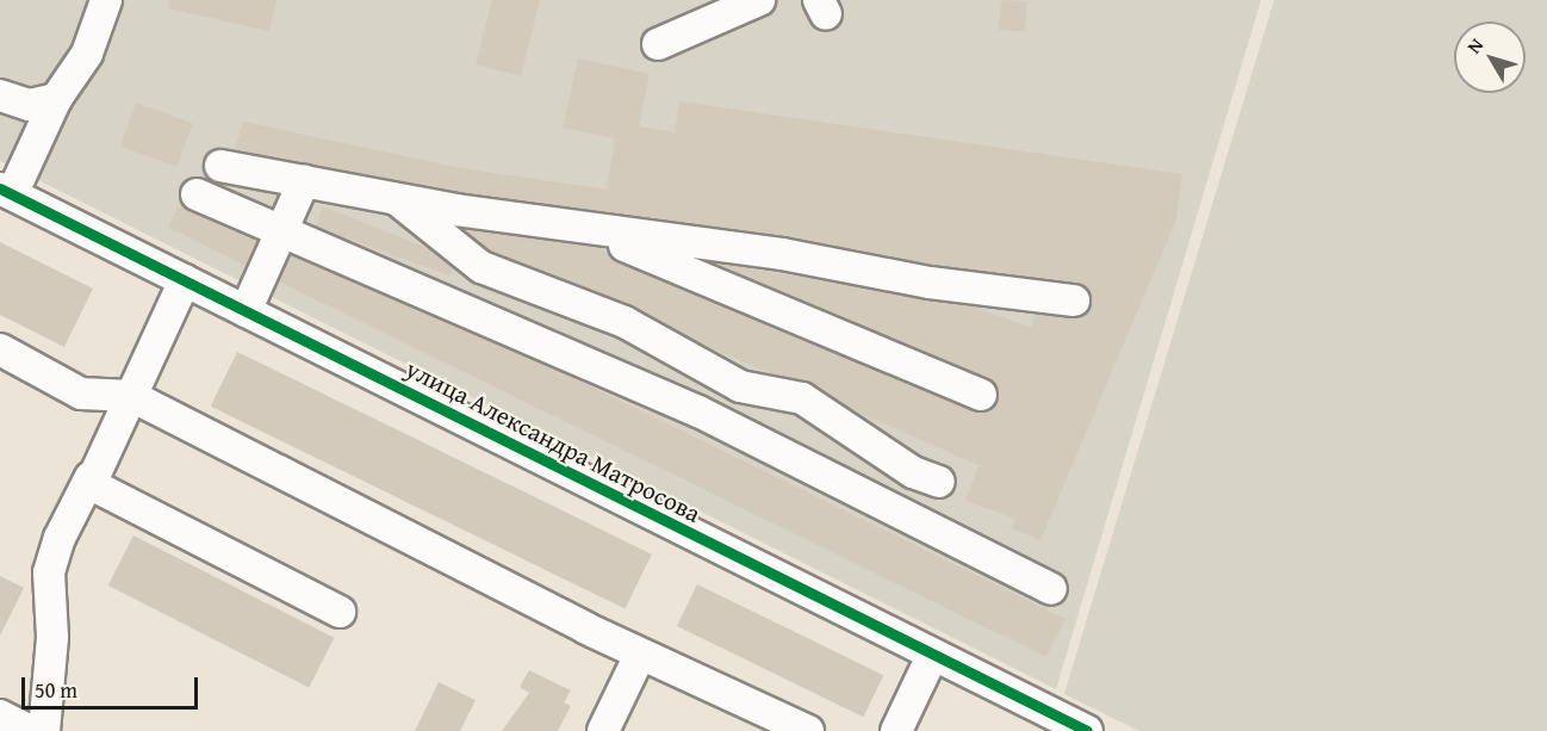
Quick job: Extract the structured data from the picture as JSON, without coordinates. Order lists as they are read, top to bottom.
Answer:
{
  "streets": {
    "street": ["улица Александра Матросова"]
  },
  "scale_bar": "50 m",
  "north": "top left"
}
